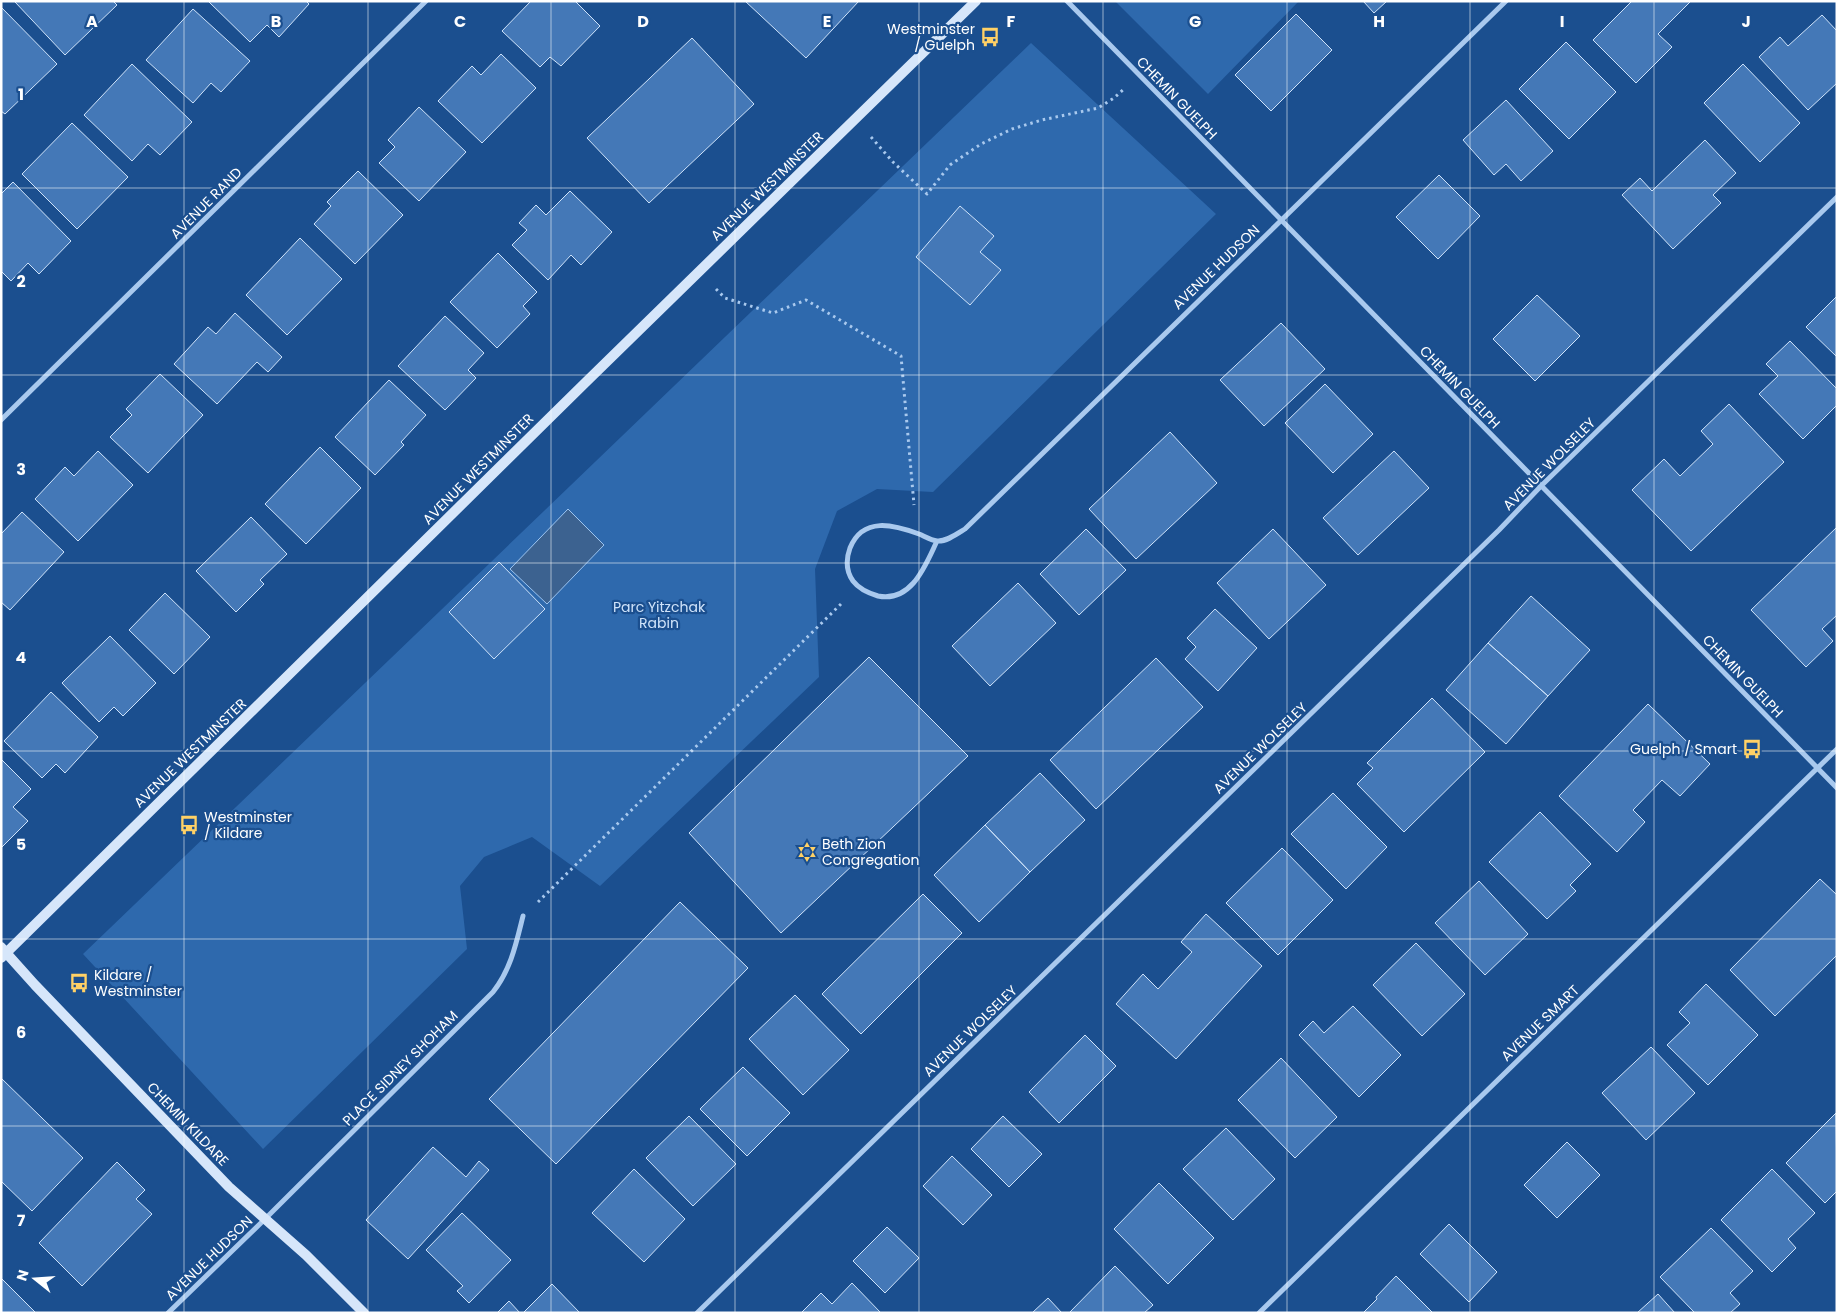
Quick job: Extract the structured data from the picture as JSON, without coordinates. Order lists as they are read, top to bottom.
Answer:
{
  "streets": {
    "street": [
      "CHEMIN GUELPH",
      "AVENUE WESTMINSTER",
      "AVENUE RAND",
      "AVENUE HUDSON",
      "AVENUE WOLSELEY",
      "AVENUE SMART",
      "PLACE SIDNEY SHOHAM",
      "CHEMIN KILDARE"
    ]
  },
  "crossings": [
    ["CHEMIN GUELPH", "AVENUE HUDSON"],
    ["CHEMIN GUELPH", "AVENUE WOLSELEY"],
    ["CHEMIN GUELPH", "AVENUE SMART"],
    ["AVENUE WESTMINSTER", "CHEMIN KILDARE"],
    ["AVENUE HUDSON", "PLACE SIDNEY SHOHAM"],
    ["AVENUE HUDSON", "CHEMIN KILDARE"],
    ["PLACE SIDNEY SHOHAM", "CHEMIN KILDARE"]
  ],
  "parks": ["Parc Yitzchak Rabin"],
  "places": {
    "bus stop": [
      "Westminster / Guelph",
      "Guelph / Smart",
      "Westminster / Kildare",
      "Kildare / Westminster"
    ],
    "synagogue": ["Beth Zion Congregation"]
  },
  "north": "left",
  "grid": {
    "columns": [
      "A",
      "B",
      "C",
      "D",
      "E",
      "F",
      "G",
      "H",
      "I",
      "J"
    ],
    "rows": [
      "1",
      "2",
      "3",
      "4",
      "5",
      "6",
      "7"
    ]
  }
}
